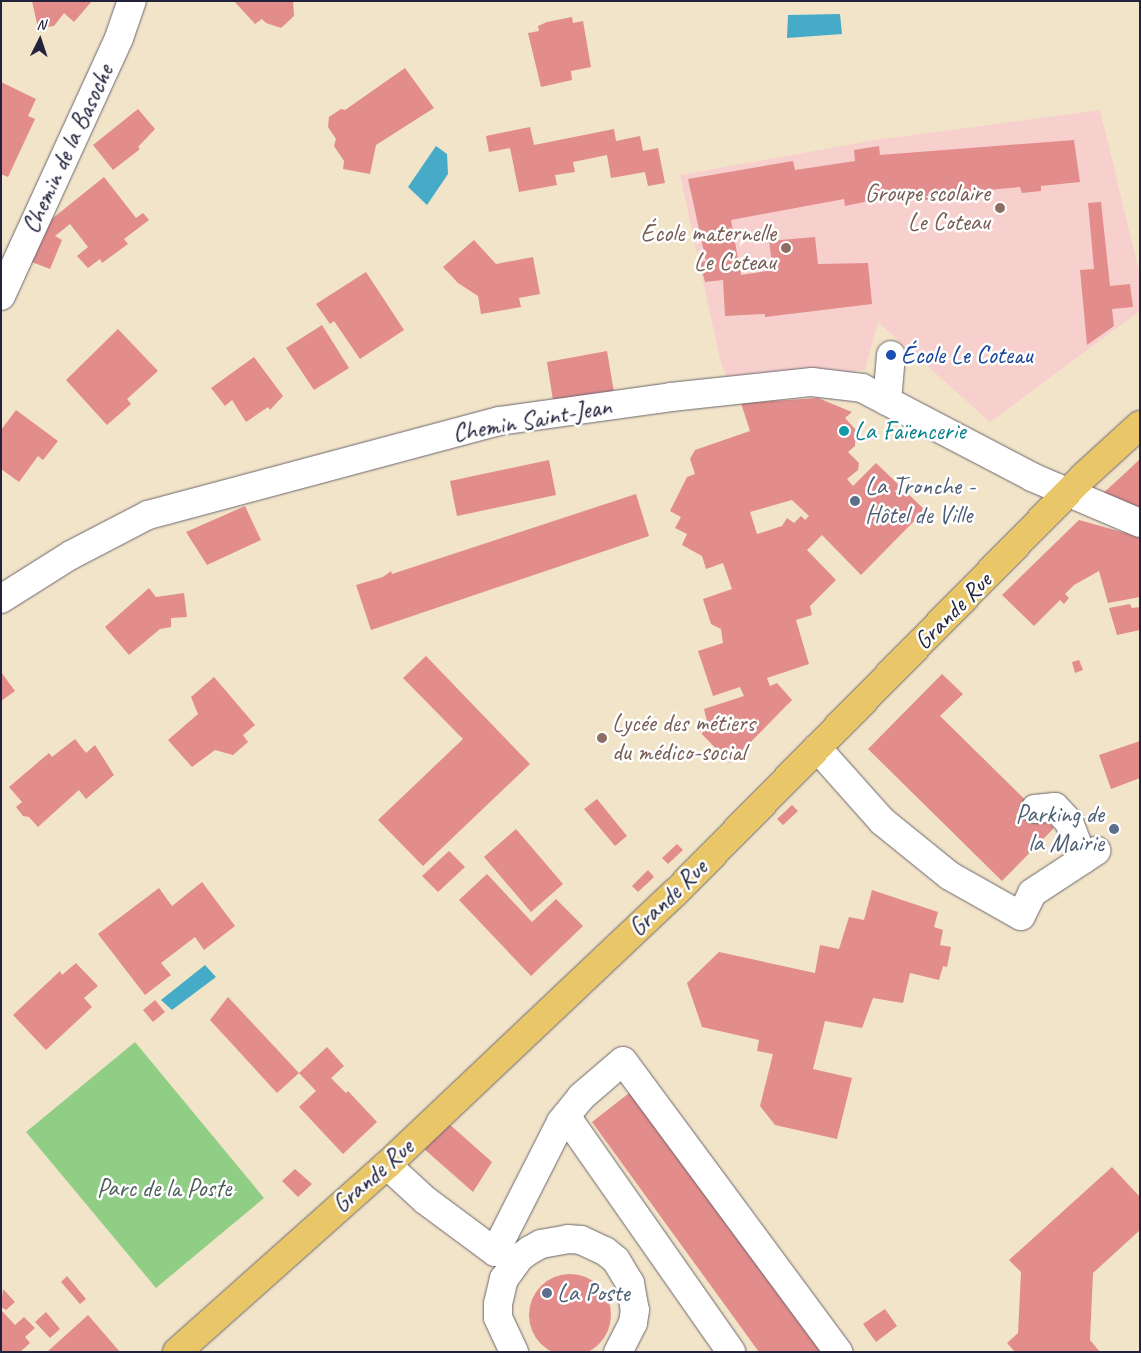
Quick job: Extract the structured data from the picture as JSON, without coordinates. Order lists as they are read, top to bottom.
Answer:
{
  "streets": {
    "main road": ["Grande Rue"],
    "street": ["Chemin de la Basoche", "Chemin Saint-Jean"]
  },
  "crossings": [
    ["Chemin Saint-Jean", "Grande Rue"]
  ],
  "parks": ["Parc de la Poste"],
  "places": [
    "Groupe scolaire Le Coteau",
    "École maternelle Le Coteau",
    "École Le Coteau",
    "La Faïencerie",
    "La Tronche - Hôtel de Ville",
    "Lycée des métiers du médico-social",
    "Parking de la Mairie",
    "La Poste"
  ],
  "north": "top"
}
